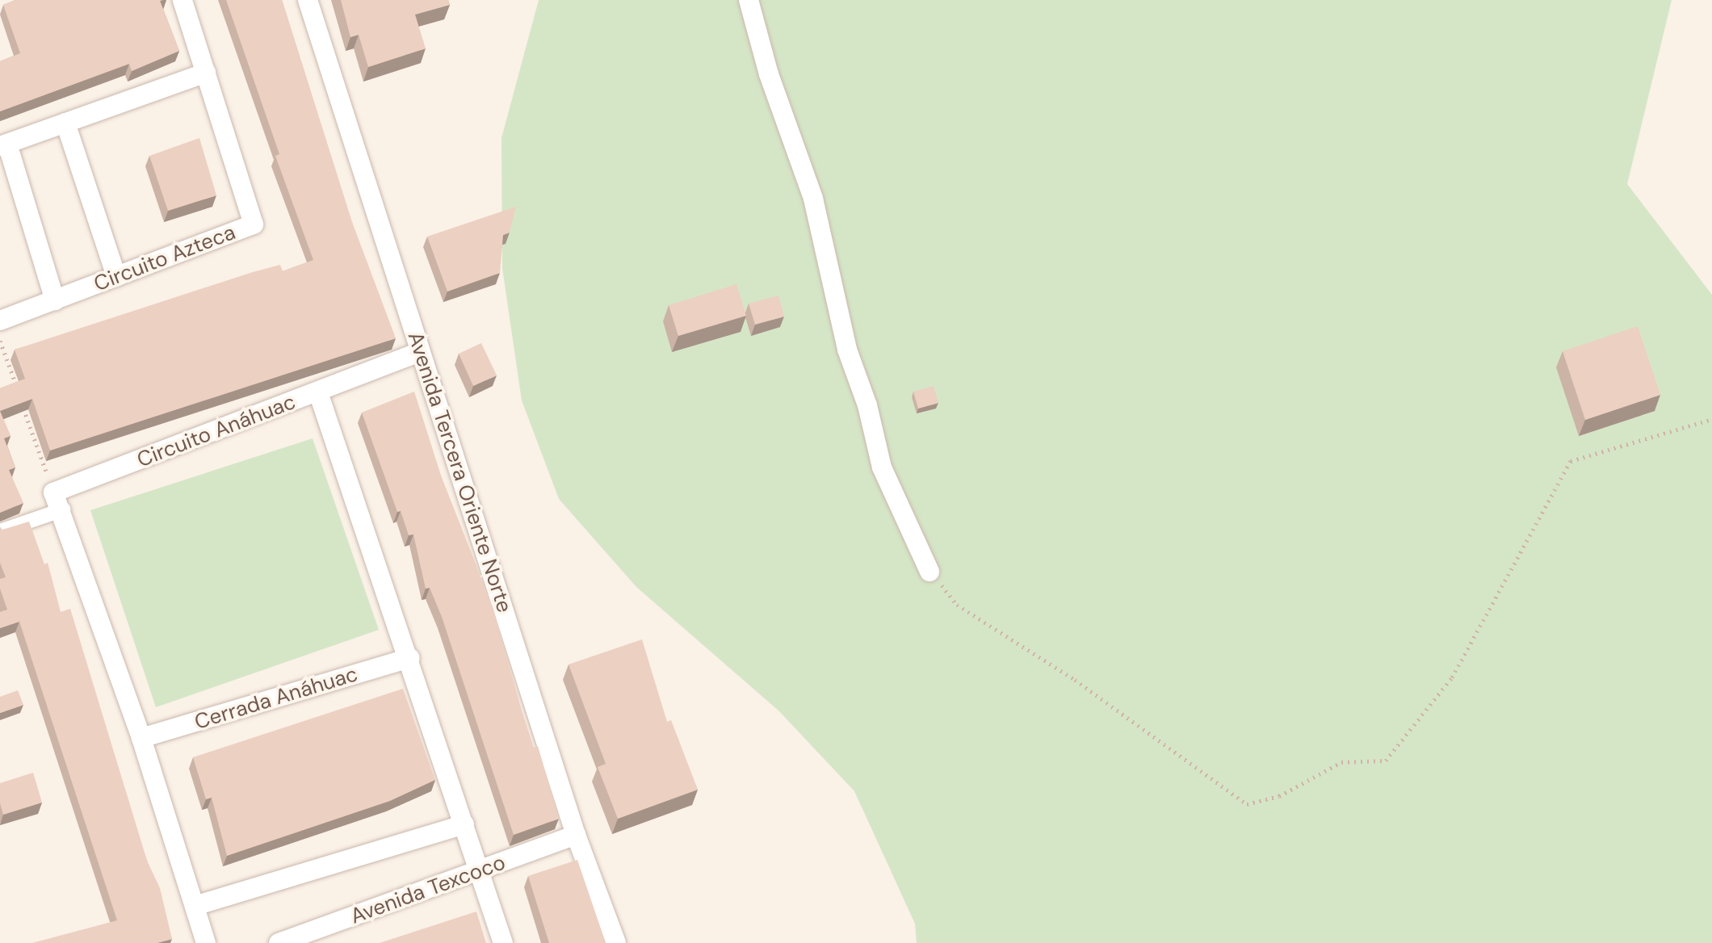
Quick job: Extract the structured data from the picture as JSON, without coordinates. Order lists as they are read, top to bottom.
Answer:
{
  "streets": {
    "street": [
      "Circuito Azteca",
      "Circuito Anáhuac",
      "Avenida Tercera Oriente Norte",
      "Cerrada Anáhuac",
      "Avenida Texcoco"
    ]
  },
  "crossings": [
    ["Circuito Anáhuac", "Cerrada Anáhuac"],
    ["Circuito Anáhuac", "Avenida Texcoco"],
    ["Avenida Tercera Oriente Norte", "Avenida Texcoco"]
  ]
}
